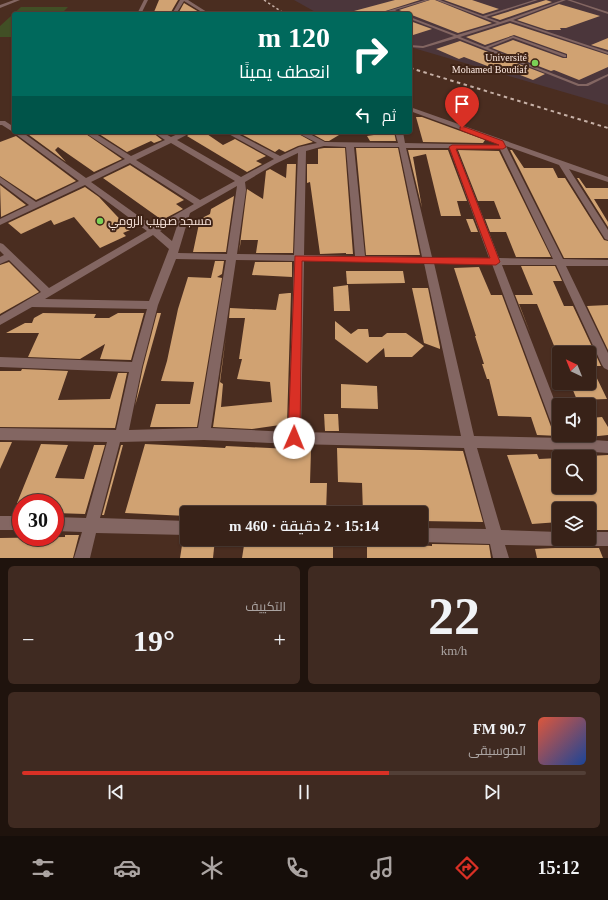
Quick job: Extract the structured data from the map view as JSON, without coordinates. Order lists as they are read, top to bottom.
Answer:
{
  "places": ["Université Mohamed Boudiaf", "مسجد صهيب الرومي"],
  "north": "top left",
  "page": {
    "turn": ["120 m", "انعطف يمينًا"],
    "then": "ثم",
    "limit": "30",
    "trip": "15:14 · 2 دقيقة · 460 m",
    "tile": [
      ["22", "km/h"],
      "التكييف"
    ],
    "heat": ["−", "19°", "+"],
    "song": ["90.7 FM", "الموسيقى"],
    "tabs": "15:12"
  }
}
